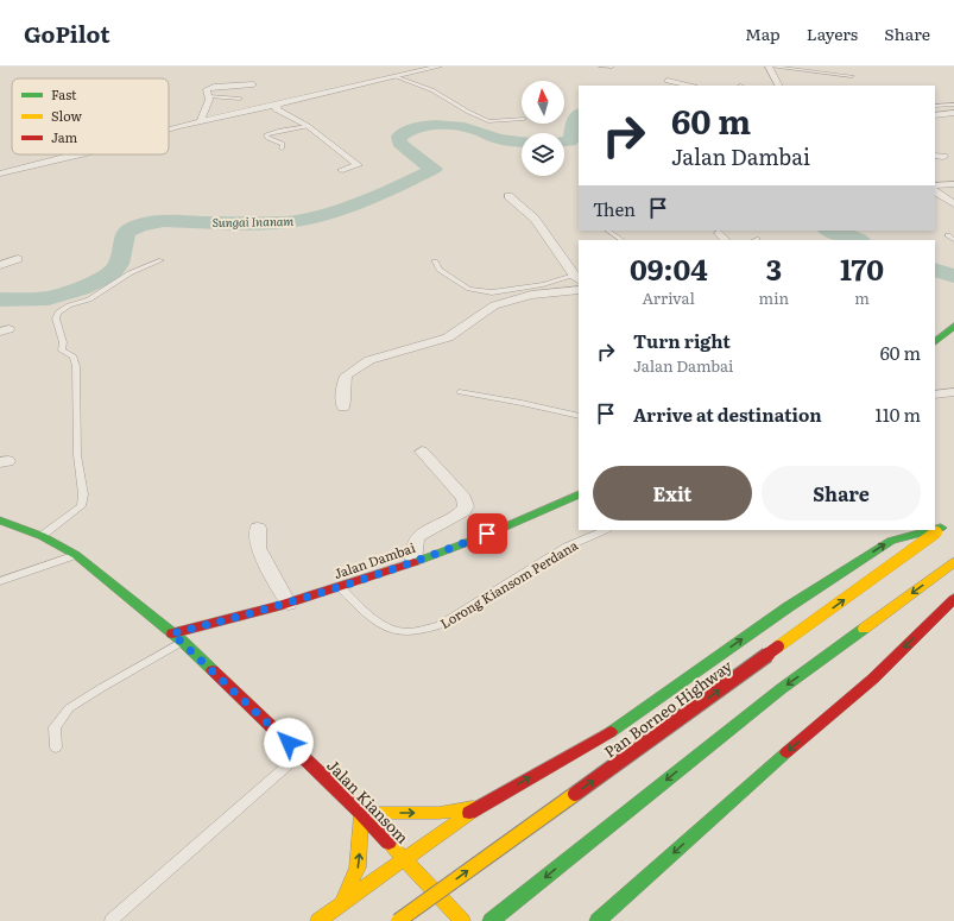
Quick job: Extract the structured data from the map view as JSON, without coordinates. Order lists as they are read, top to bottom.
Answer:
{
  "streets": {
    "main road": ["Jalan Dambai", "Pan Borneo Highway", "Jalan Kiansom"],
    "lane": ["Lorong Kiansom Perdana"]
  },
  "crossings": [
    ["Jalan Dambai", "Lorong Kiansom Perdana"],
    ["Jalan Dambai", "Jalan Kiansom"]
  ],
  "water": ["Sungai Inanam"],
  "legend": ["Fast", "Slow", "Jam"],
  "north": "top",
  "page": {
    "header": "GoPilot",
    "nav": ["Map", "Layers", "Share"],
    "turn": ["60 m", "Jalan Dambai"],
    "then": "Then",
    "eta": [
      "09:04",
      "Arrival",
      "3",
      "min",
      "170",
      "m"
    ],
    "list": [
      {
        "name": "Turn right",
        "note": "Jalan Dambai",
        "value": "60 m"
      },
      {
        "name": "Arrive at destination",
        "value": "110 m"
      }
    ],
    "buttons": ["Exit", "Share"]
  }
}
